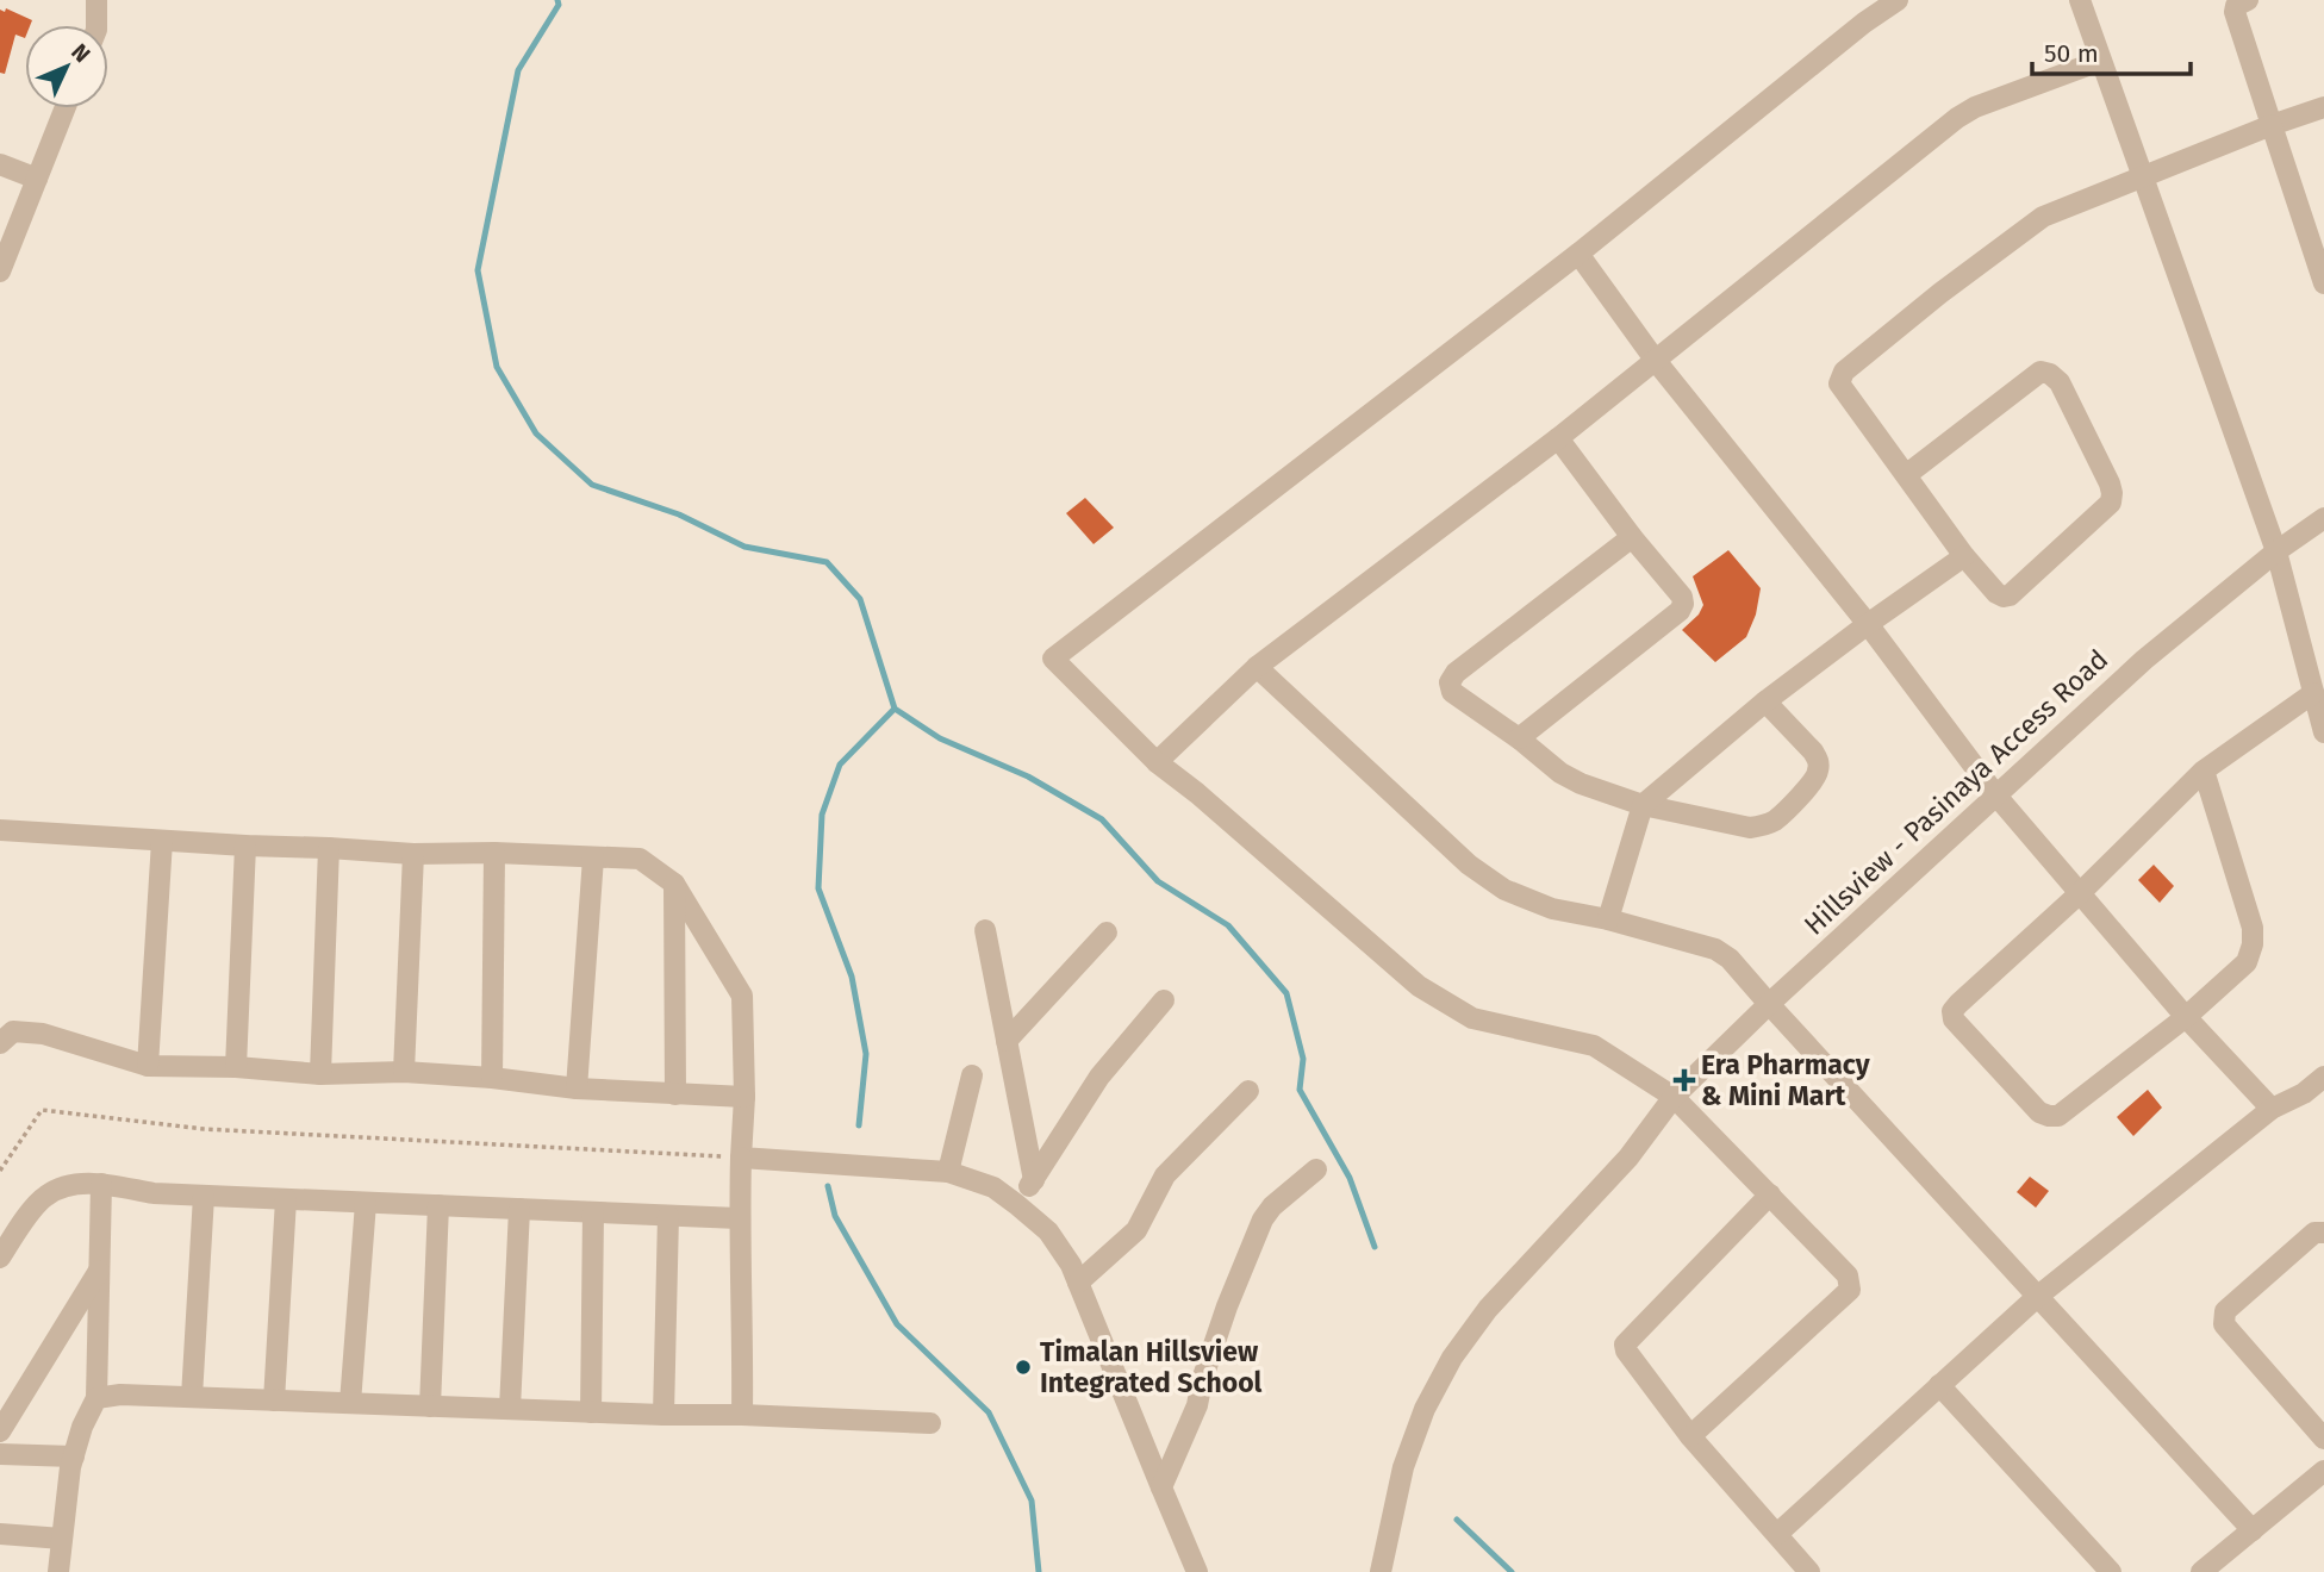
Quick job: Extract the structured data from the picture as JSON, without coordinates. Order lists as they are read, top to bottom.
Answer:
{
  "streets": {
    "street": ["Hillsview - Pasinaya Access Road"]
  },
  "places": {
    "health": ["Era Pharmacy & Mini Mart"],
    "other": ["Timalan Hillsview Integrated School"]
  },
  "scale_bar": "50 m",
  "north": "top right"
}
